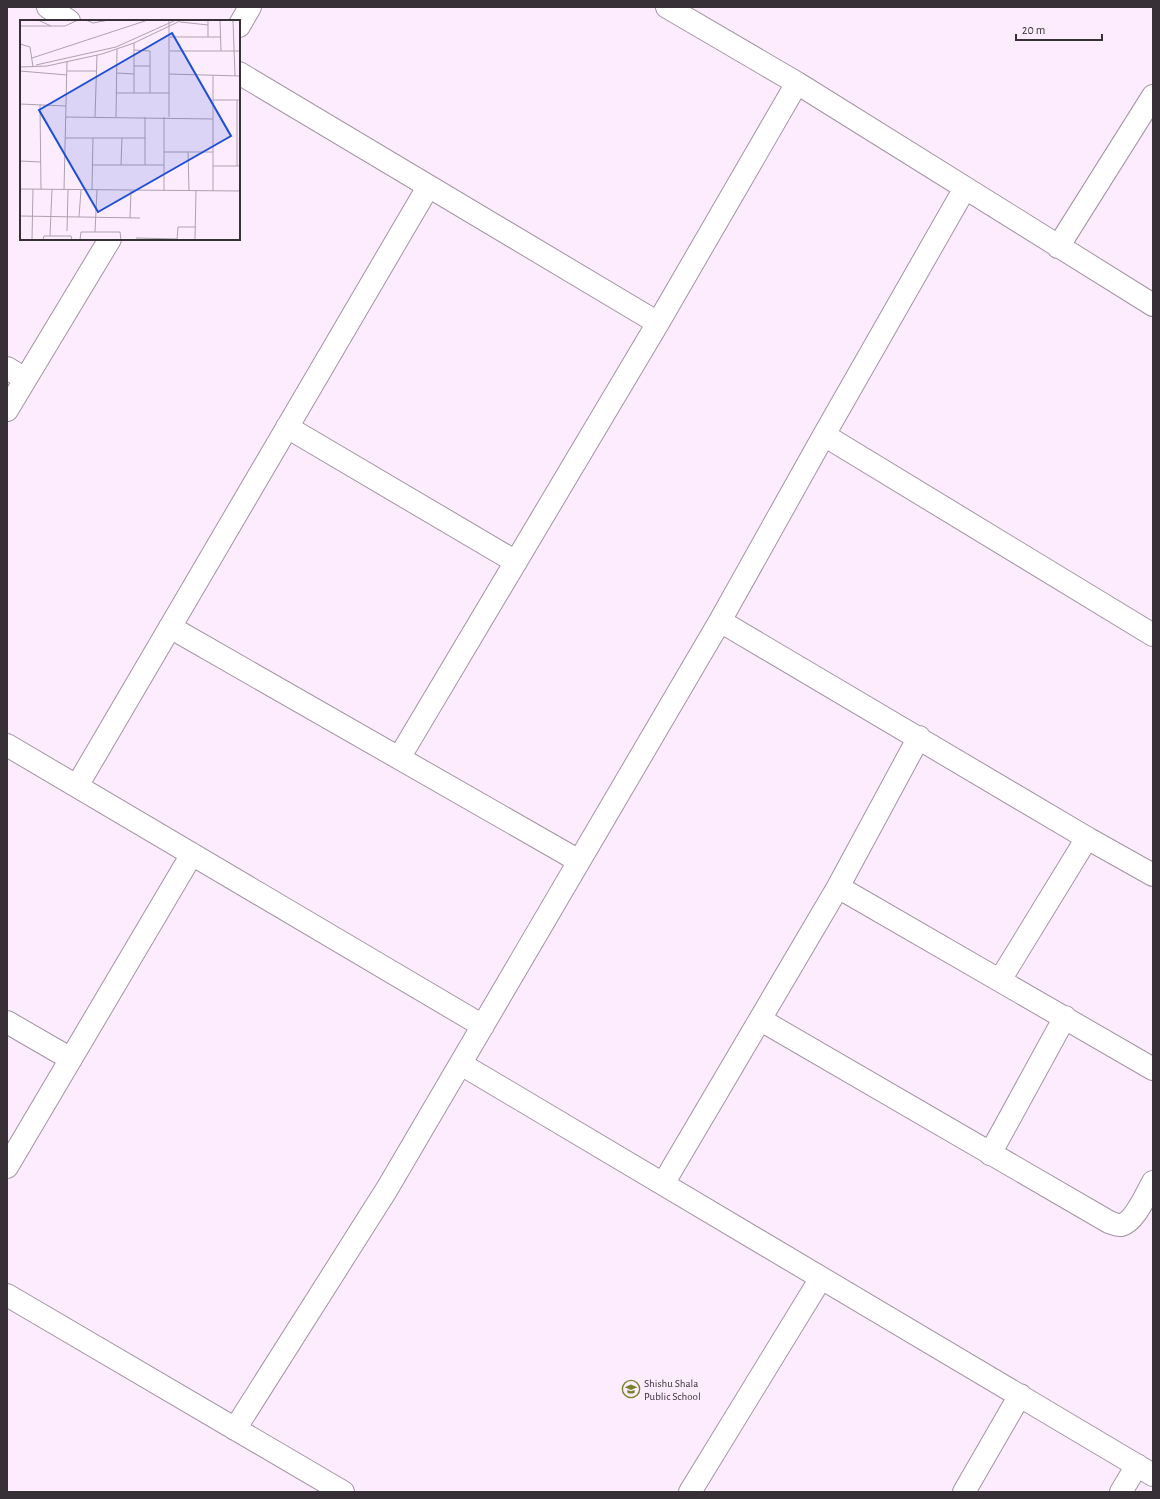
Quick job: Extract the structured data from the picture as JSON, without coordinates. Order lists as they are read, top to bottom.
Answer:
{
  "places": {
    "school or university": ["Shishu Shala Public School"]
  },
  "scale_bar": "20 m"
}
